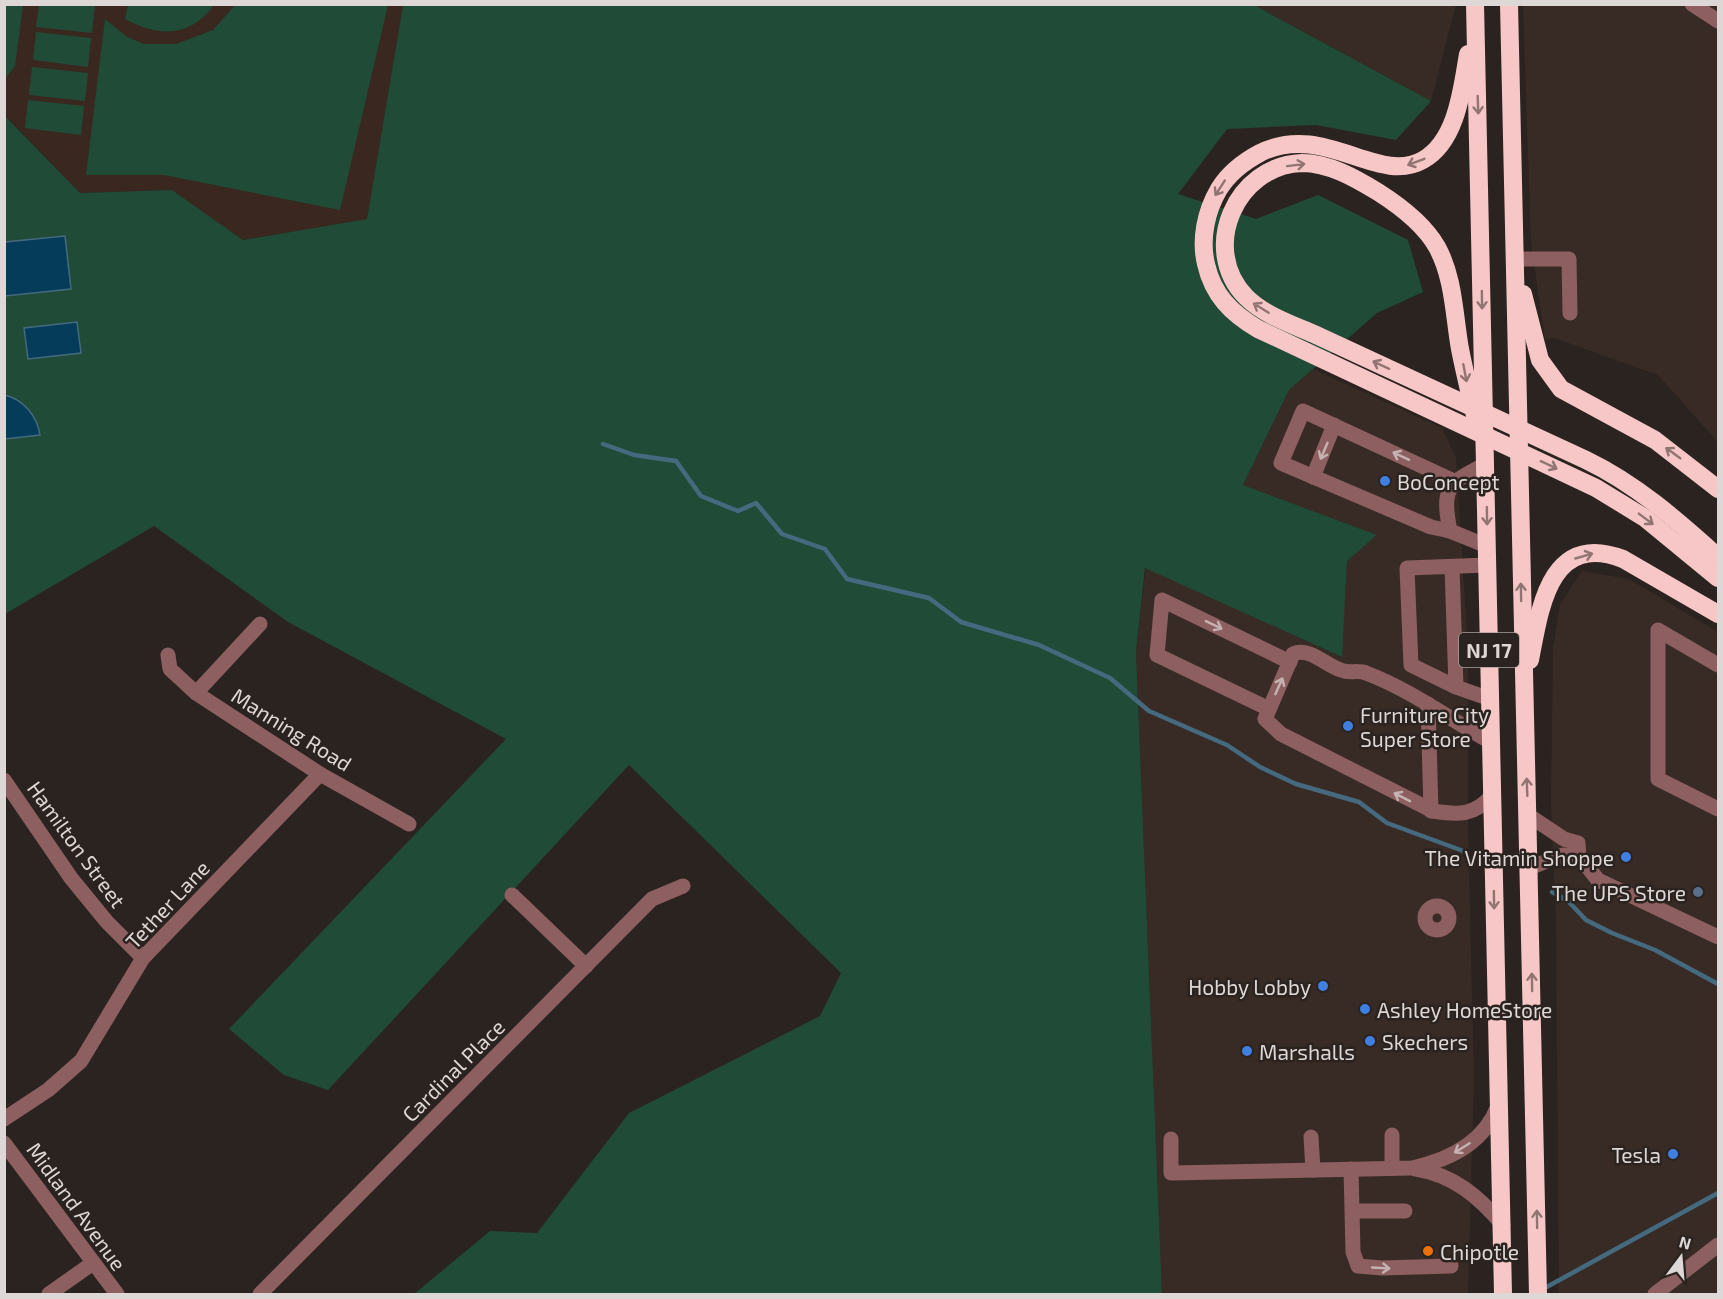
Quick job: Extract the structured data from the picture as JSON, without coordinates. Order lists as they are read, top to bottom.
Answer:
{
  "streets": {
    "highway": ["NJ 17"],
    "street": [
      "Manning Road",
      "Hamilton Street",
      "Tether Lane",
      "Cardinal Place",
      "Midland Avenue"
    ]
  },
  "crossings": [
    ["Manning Road", "Tether Lane"],
    ["Hamilton Street", "Tether Lane"]
  ],
  "places": [
    "BoConcept",
    "Furniture City Super Store",
    "The Vitamin Shoppe",
    "The UPS Store",
    "Hobby Lobby",
    "Ashley HomeStore",
    "Skechers",
    "Marshalls",
    "Tesla",
    "Chipotle"
  ],
  "north": "top"
}
